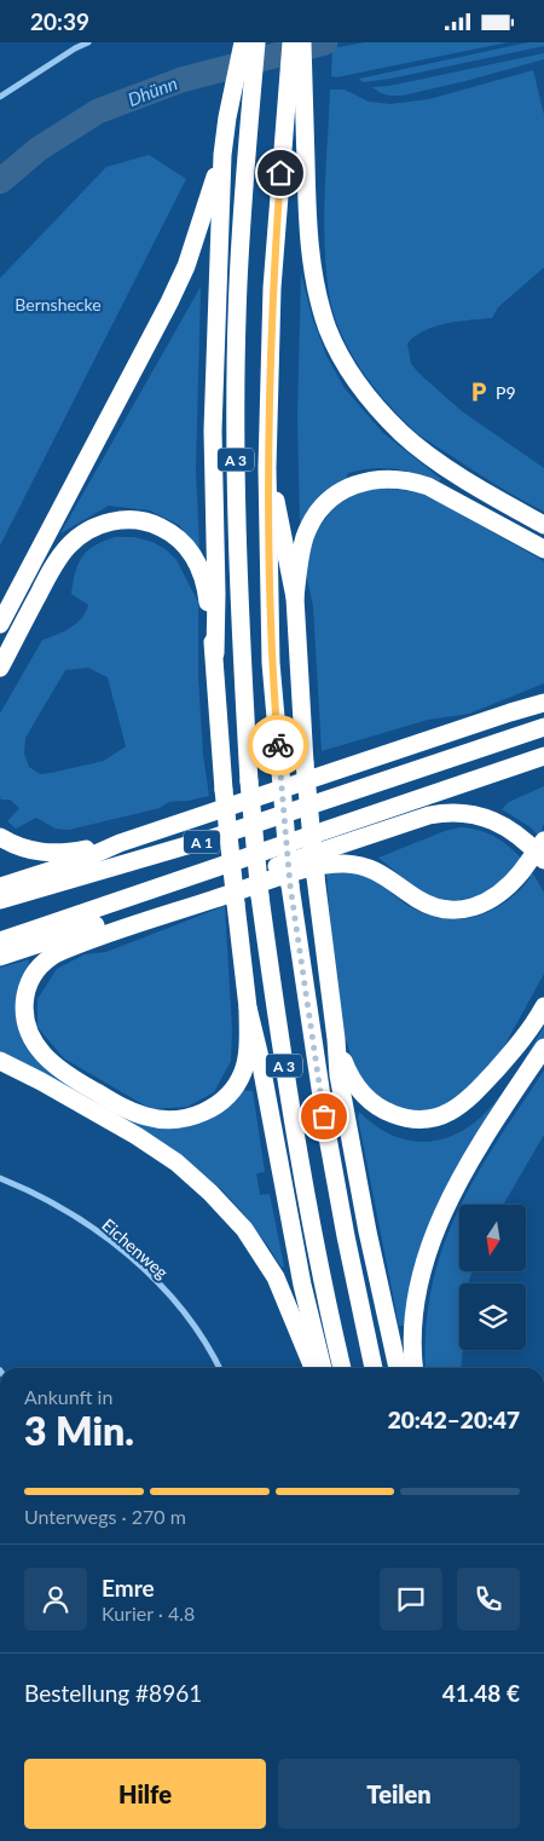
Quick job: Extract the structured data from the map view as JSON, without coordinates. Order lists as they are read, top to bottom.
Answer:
{
  "streets": {
    "highway": ["A 3", "A 1"],
    "street": ["Eichenweg"]
  },
  "water": ["Dhünn"],
  "parks": ["Bernshecke"],
  "places": {
    "parking": ["P9"]
  },
  "north": "bottom",
  "page": {
    "status": "20:39",
    "heading": ["3 Min.", "Ankunft in", "20:42–20:47"],
    "panel": [
      "Emre",
      "Kurier · 4.8",
      "Bestellung #8961",
      "41.48 €"
    ],
    "bar": "Unterwegs · 270 m",
    "buttons": ["Hilfe", "Teilen"]
  }
}
